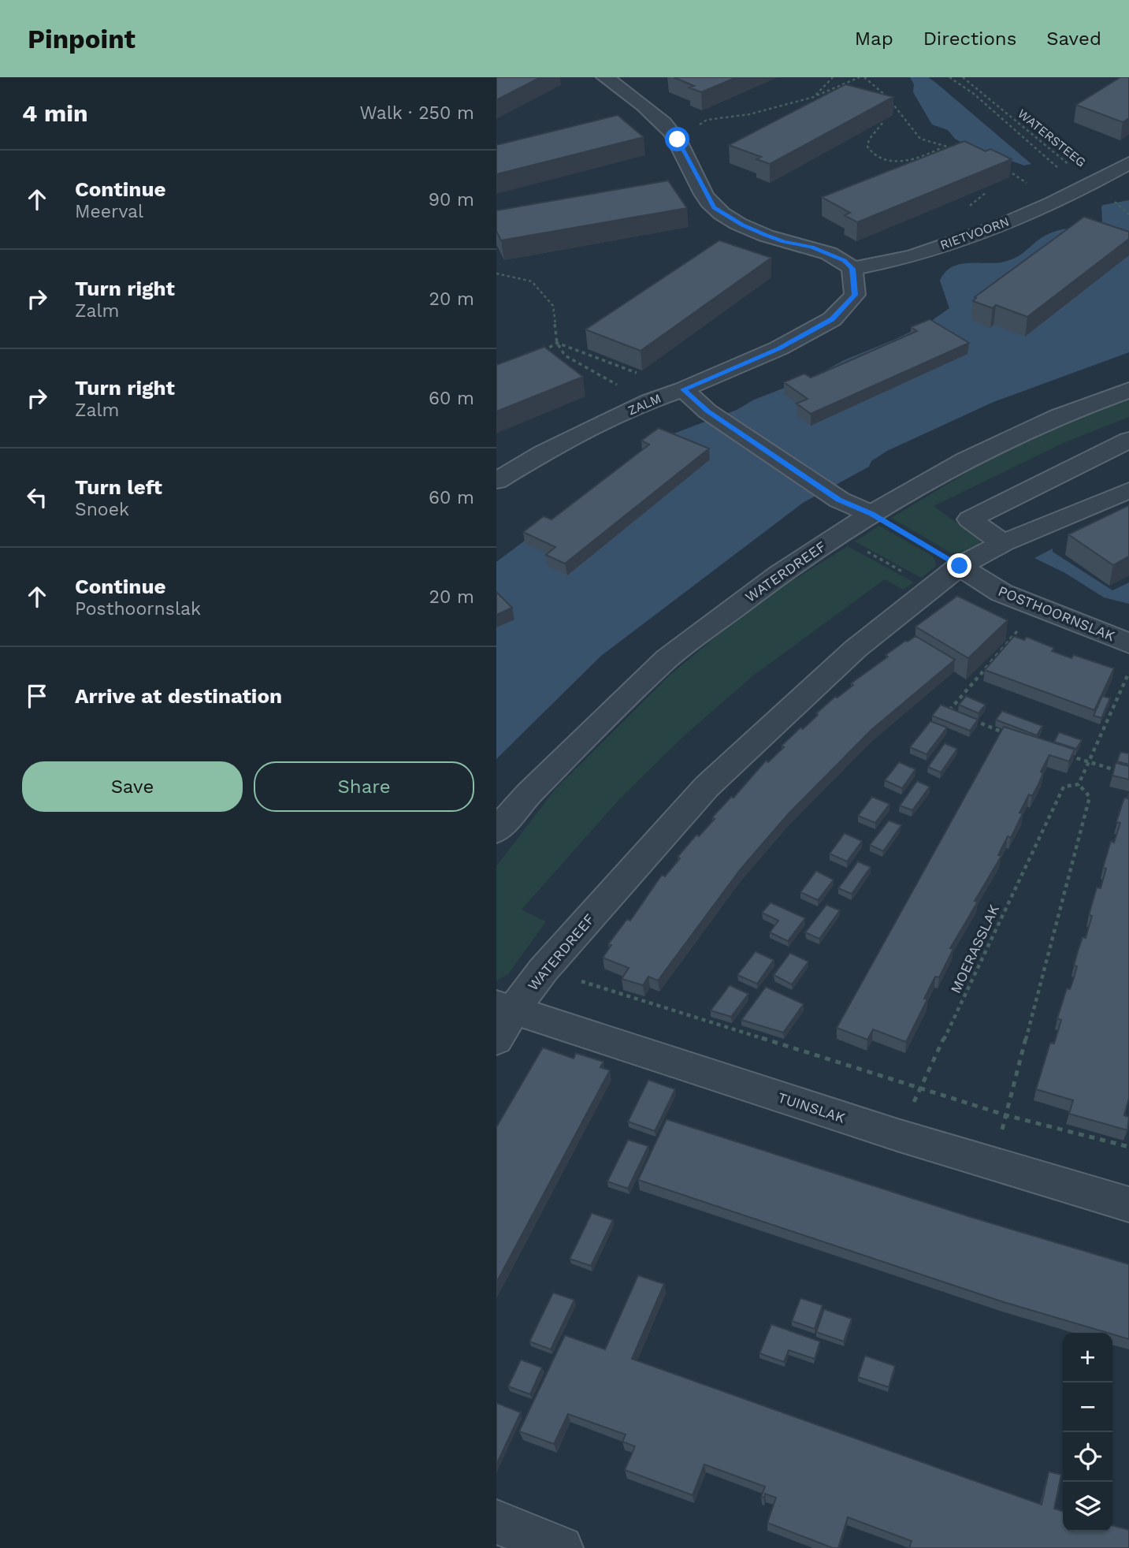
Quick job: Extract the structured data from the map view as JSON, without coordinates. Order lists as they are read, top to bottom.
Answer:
{
  "streets": {
    "street": [
      "RIETVOORN",
      "ZALM",
      "WATERDREEF",
      "POSTHOORNSLAK",
      "TUINSLAK"
    ],
    "path": ["WATERSTEEG", "MOERASSLAK"]
  },
  "crossings": [
    ["WATERSTEEG", "RIETVOORN"],
    ["RIETVOORN", "ZALM"],
    ["WATERDREEF", "POSTHOORNSLAK"],
    ["WATERDREEF", "TUINSLAK"],
    ["MOERASSLAK", "TUINSLAK"]
  ],
  "page": {
    "header": "Pinpoint",
    "nav": ["Map", "Directions", "Saved"],
    "heading": ["4 min", "Walk · 250 m"],
    "list": [
      ["Continue", "Meerval", "90 m"],
      ["Turn right", "Zalm", "20 m"],
      ["Turn right", "Zalm", "60 m"],
      ["Turn left", "Snoek", "60 m"],
      ["Continue", "Posthoornslak", "20 m"],
      "Arrive at destination"
    ],
    "buttons": ["Save", "Share"],
    "map_buttons": ["+", "−"]
  }
}
